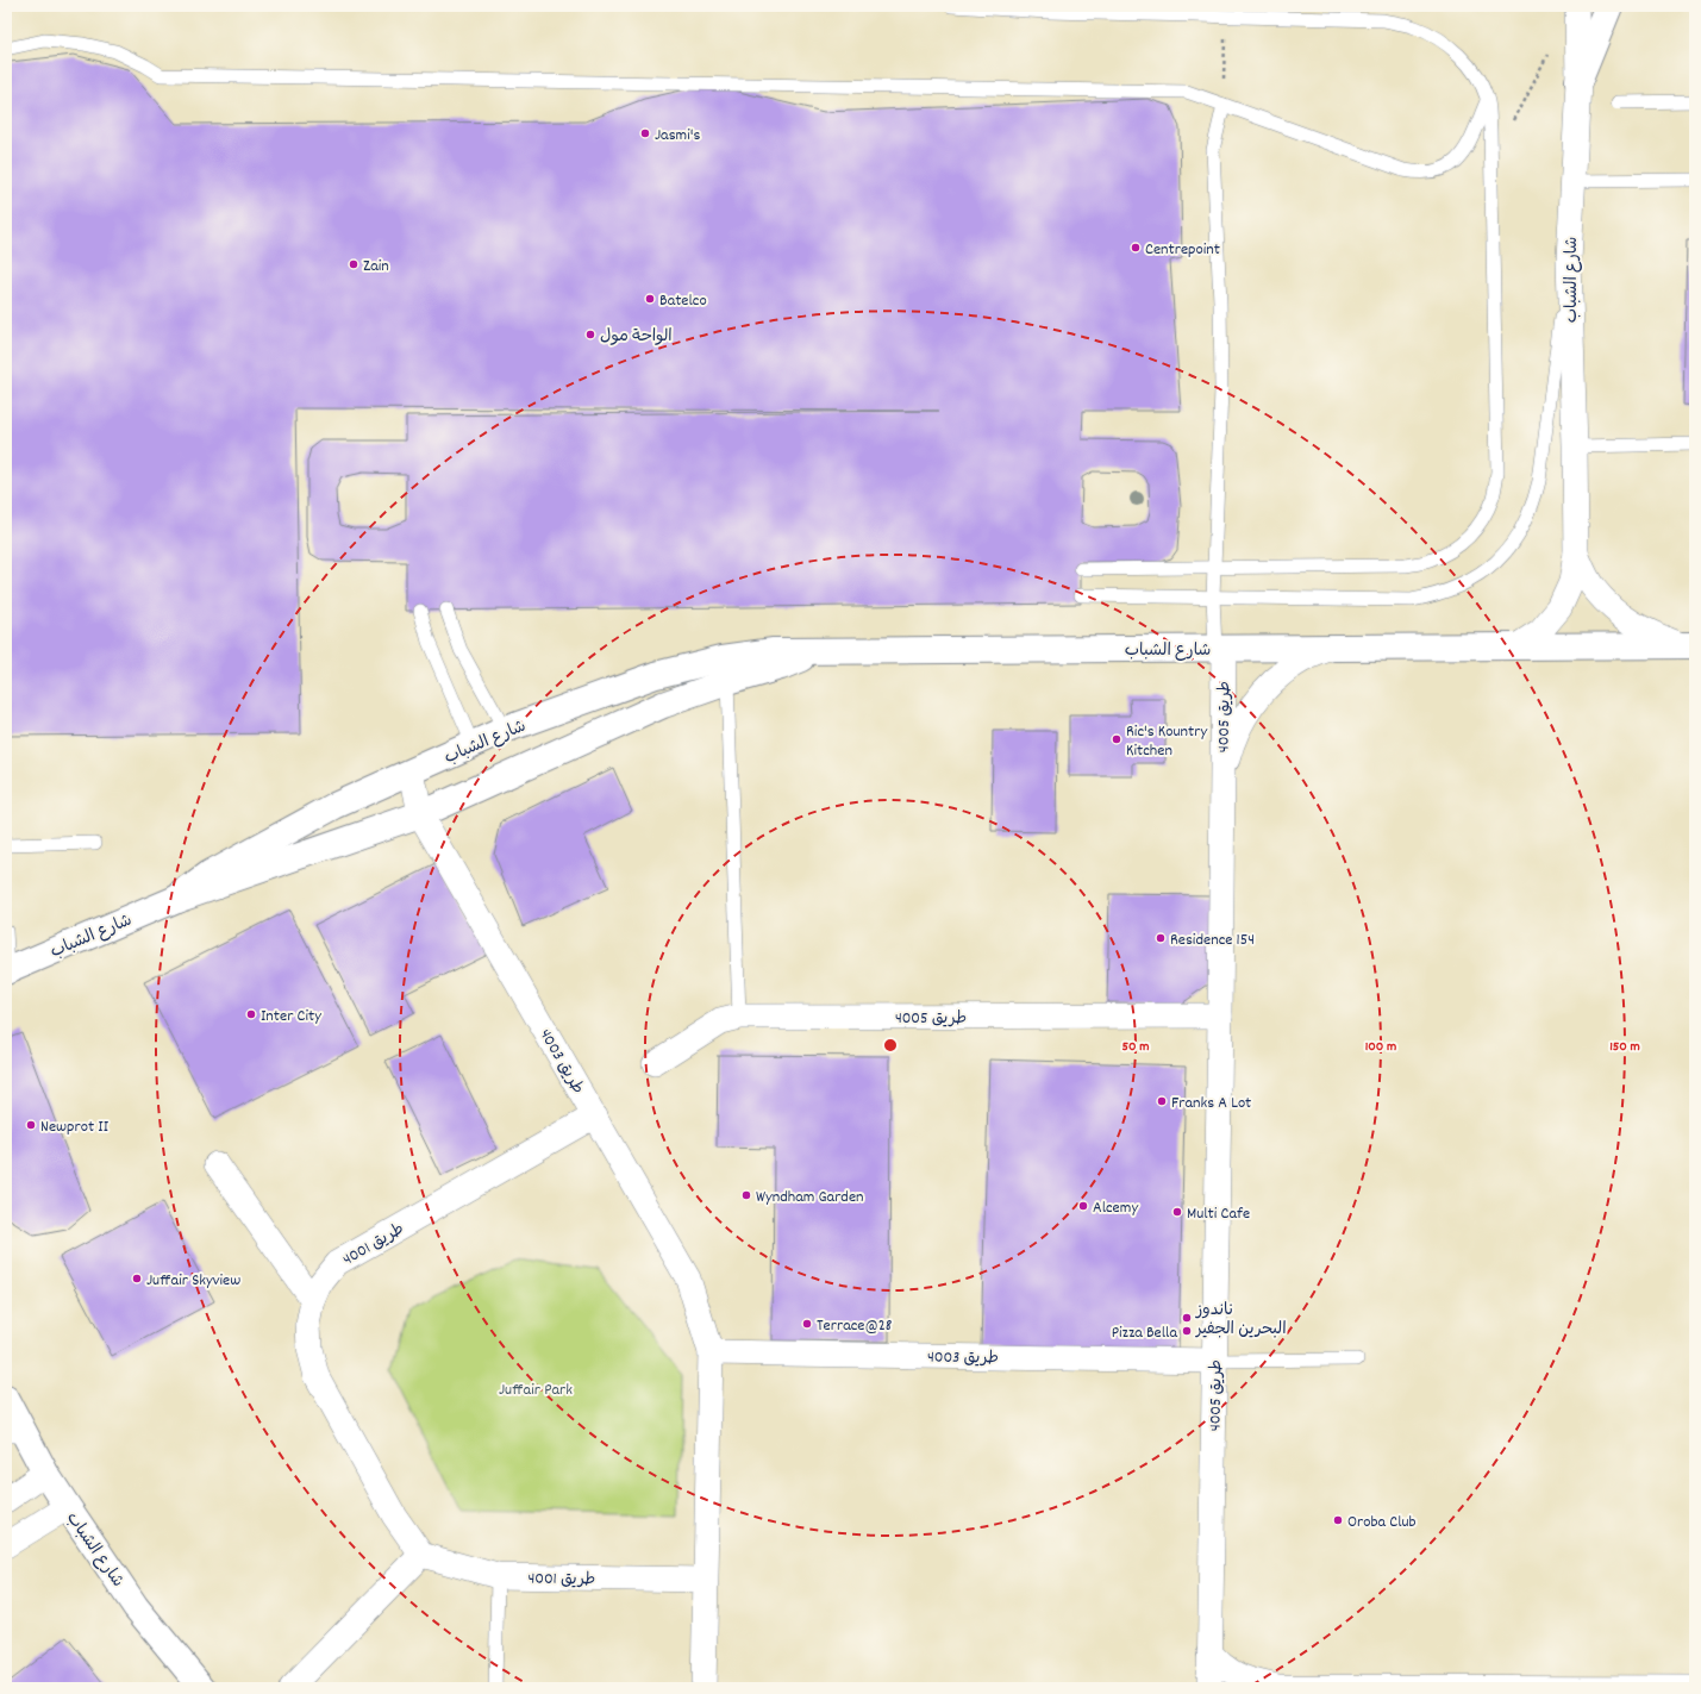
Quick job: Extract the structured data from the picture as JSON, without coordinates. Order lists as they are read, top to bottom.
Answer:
{
  "streets": {
    "street": [
      "شارع الشباب",
      "طريق 4005",
      "طريق 4003",
      "طريق 4001"
    ]
  },
  "crossings": [
    ["شارع الشباب", "طريق 4005"],
    ["شارع الشباب", "طريق 4003"],
    ["طريق 4005", "طريق 4003"],
    ["طريق 4003", "طريق 4001"]
  ],
  "parks": ["Juffair Park"],
  "places": [
    "Jasmi's",
    "Centrepoint",
    "Zain",
    "Batelco",
    "الواحة مول",
    "Ric's Kountry Kitchen",
    "Residence 154",
    "Inter City",
    "Franks A Lot",
    "Newprot II",
    "Wyndham Garden",
    "Alcemy",
    "Multi Cafe",
    "Juffair Skyview",
    "ناندوز البحرين الجفير",
    "Terrace@28",
    "Pizza Bella",
    "Oroba Club"
  ],
  "rings": ["50 m", "100 m", "150 m"]
}
